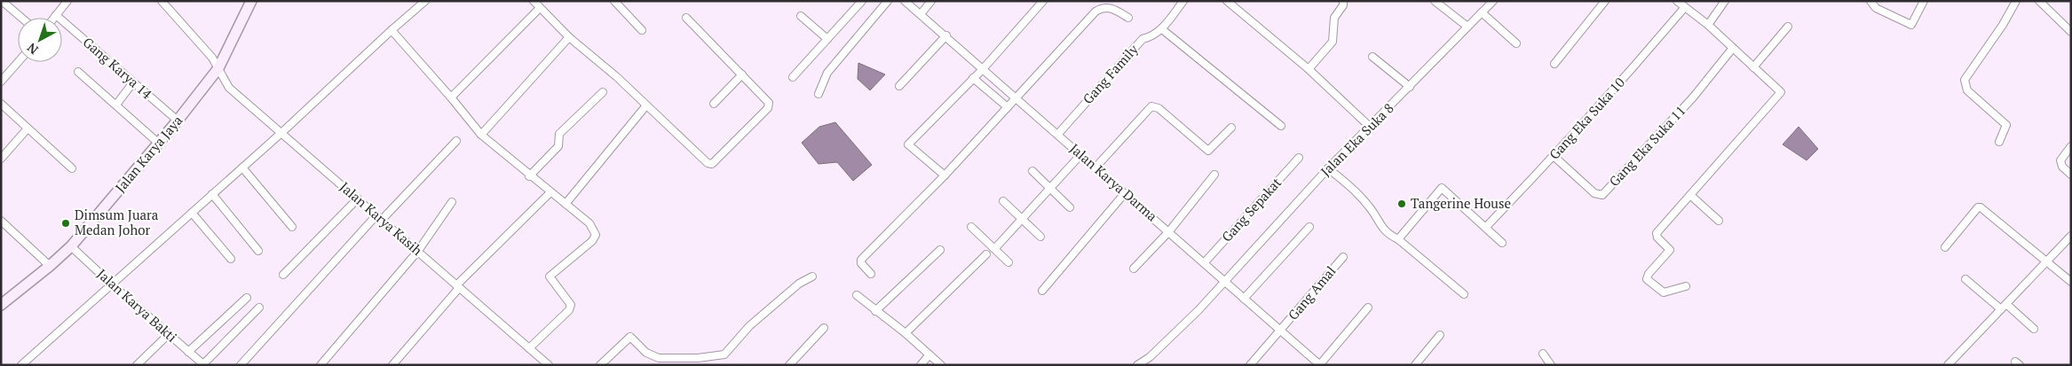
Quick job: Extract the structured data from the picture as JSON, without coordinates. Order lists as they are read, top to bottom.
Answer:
{
  "streets": {
    "main road": ["Jalan Karya Jaya"],
    "street": [
      "Gang Karya 14",
      "Gang Family",
      "Gang Eka Suka 10",
      "Jalan Eka Suka 8",
      "Gang Eka Suka 11",
      "Jalan Karya Darma",
      "Gang Sepakat",
      "Jalan Karya Kasih",
      "Gang Amal",
      "Jalan Karya Bakti"
    ]
  },
  "crossings": [
    ["Gang Karya 14", "Jalan Karya Jaya"],
    ["Gang Family", "Jalan Karya Darma"],
    ["Gang Eka Suka 10", "Gang Eka Suka 11"],
    ["Jalan Eka Suka 8", "Jalan Karya Darma"],
    ["Jalan Karya Jaya", "Jalan Karya Kasih"],
    ["Jalan Karya Jaya", "Jalan Karya Bakti"],
    ["Jalan Karya Darma", "Gang Sepakat"],
    ["Jalan Karya Darma", "Gang Amal"]
  ],
  "places": ["Tangerine House", "Dimsum Juara Medan Johor"],
  "north": "bottom left"
}
